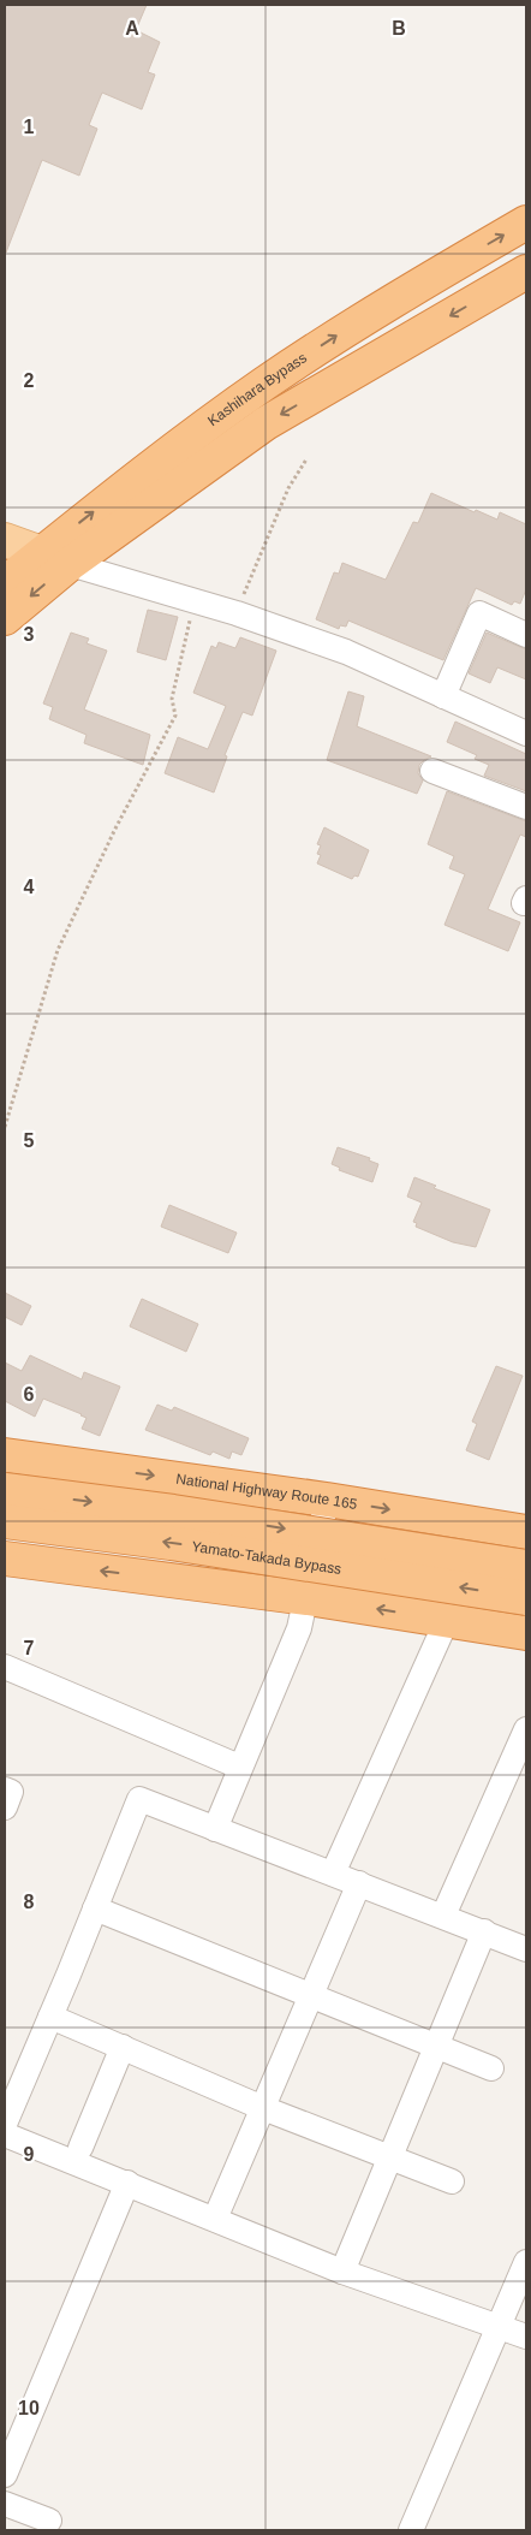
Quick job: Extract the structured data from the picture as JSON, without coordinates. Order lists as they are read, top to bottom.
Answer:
{
  "streets": {
    "highway": ["Kashihara Bypass", "National Highway Route 165", "Yamato-Takada Bypass"]
  },
  "grid": {
    "columns": ["A", "B"],
    "rows": [
      "1",
      "2",
      "3",
      "4",
      "5",
      "6",
      "7",
      "8",
      "9",
      "10"
    ]
  }
}
